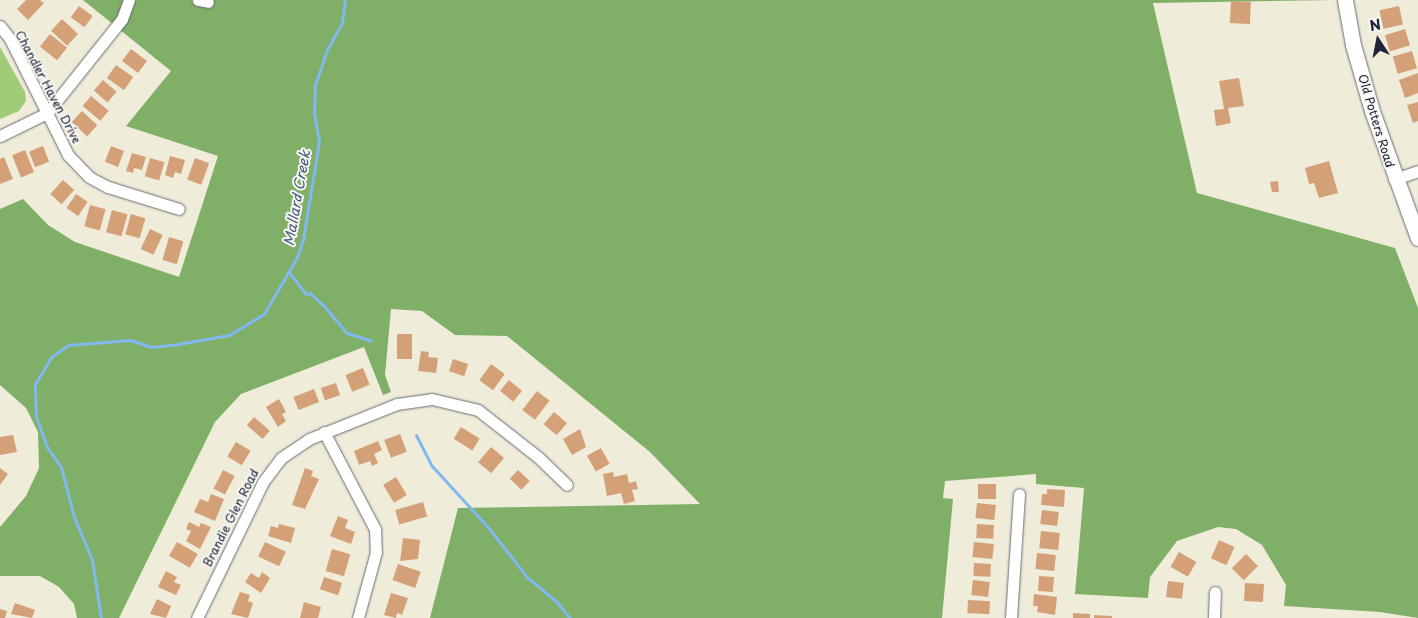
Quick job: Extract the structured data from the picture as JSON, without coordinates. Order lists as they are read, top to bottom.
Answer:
{
  "streets": {
    "street": ["Chandler Haven Drive", "Old Potters Road", "Brandie Glen Road"]
  },
  "water": ["Mallard Creek"],
  "north": "top"
}
